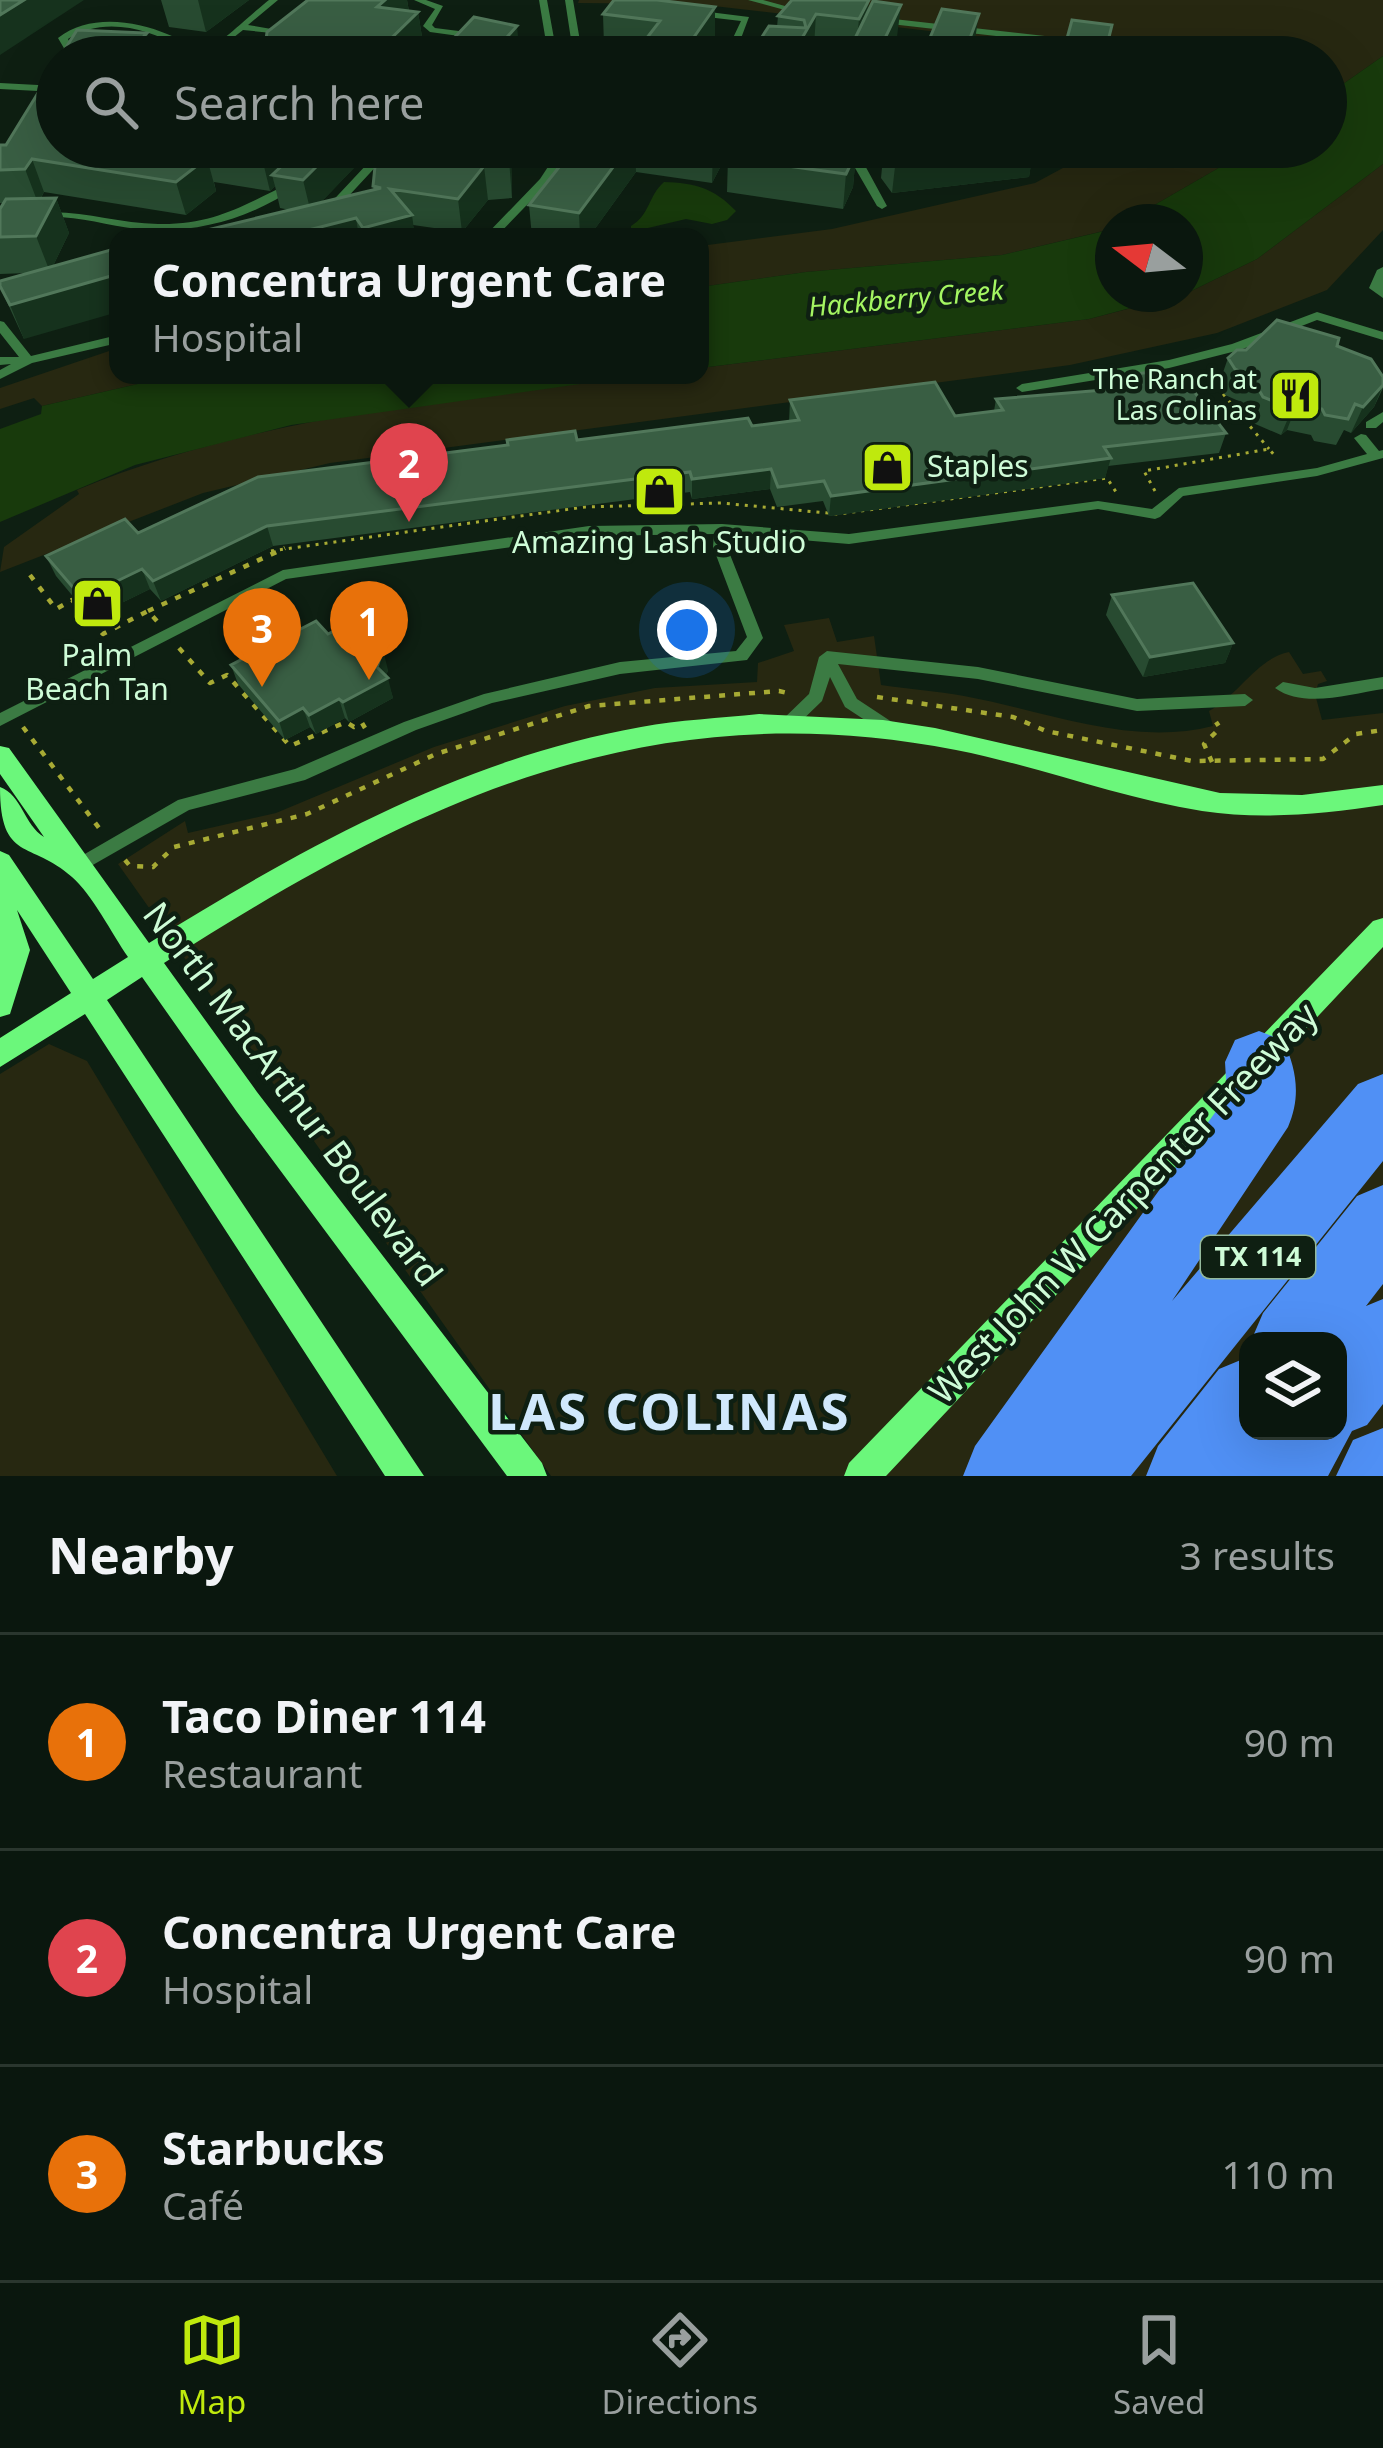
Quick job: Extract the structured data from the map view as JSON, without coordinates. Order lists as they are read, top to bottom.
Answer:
{
  "streets": {
    "highway": ["TX 114"],
    "main road": ["North MacArthur Boulevard", "West John W Carpenter Freeway"]
  },
  "districts": ["LAS COLINAS"],
  "water": ["Hackberry Creek"],
  "places": {
    "restaurant": ["The Ranch at Las Colinas"],
    "shop": ["Staples", "Amazing Lash Studio", "Palm Beach Tan"]
  },
  "north": "left",
  "page": {
    "search": "Search here",
    "popup": ["Concentra Urgent Care", "Hospital"],
    "pins": ["2", "1", "3"],
    "heading": ["Nearby", "3 results"],
    "list": [
      {
        "mark": "1",
        "name": "Taco Diner 114",
        "note": "Restaurant",
        "value": "90 m"
      },
      {
        "mark": "2",
        "name": "Concentra Urgent Care",
        "note": "Hospital",
        "value": "90 m"
      },
      {
        "mark": "3",
        "name": "Starbucks",
        "note": "Café",
        "value": "110 m"
      }
    ],
    "nav": ["Map", "Directions", "Saved"]
  }
}
